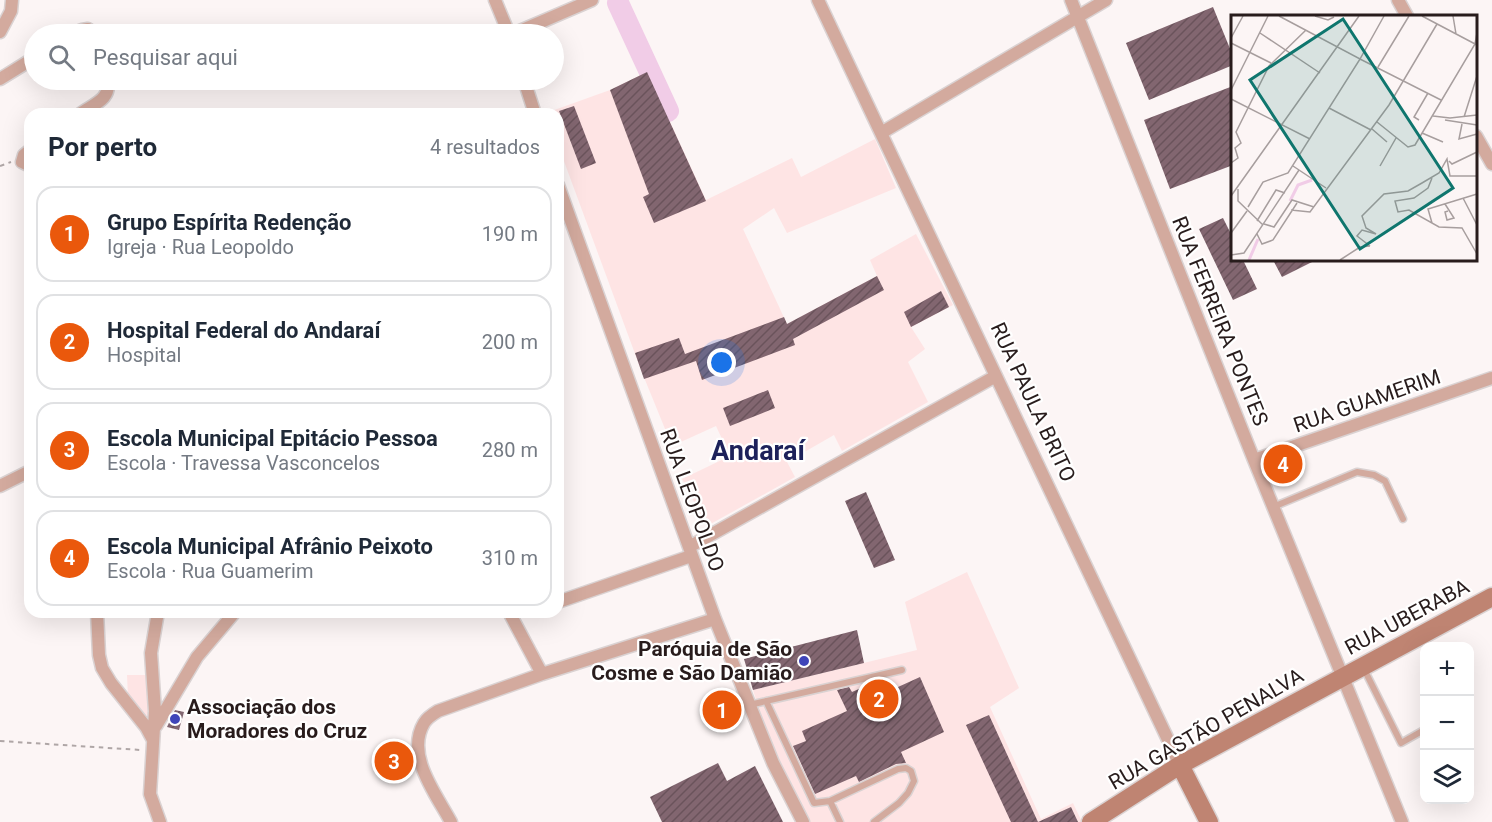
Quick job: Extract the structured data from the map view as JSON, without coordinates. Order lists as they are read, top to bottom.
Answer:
{
  "streets": {
    "main road": ["RUA PAULA BRITO", "RUA UBERABA", "RUA GASTÃO PENALVA"],
    "street": ["RUA FERREIRA PONTES", "RUA GUAMERIM", "RUA LEOPOLDO"]
  },
  "crossings": [
    ["RUA FERREIRA PONTES", "RUA GUAMERIM"],
    ["RUA FERREIRA PONTES", "RUA UBERABA"],
    ["RUA FERREIRA PONTES", "RUA GASTÃO PENALVA"],
    ["RUA PAULA BRITO", "RUA GASTÃO PENALVA"],
    ["RUA UBERABA", "RUA GASTÃO PENALVA"]
  ],
  "districts": ["Andaraí"],
  "places": ["Paróquia de São Cosme e São Damião", "Associação dos Moradores do Cruz"],
  "page": {
    "search": "Pesquisar aqui",
    "heading": ["Por perto", "4 resultados"],
    "list": [
      {
        "mark": "1",
        "name": "Grupo Espírita Redenção",
        "note": "Igreja · Rua Leopoldo",
        "value": "190 m"
      },
      {
        "mark": "2",
        "name": "Hospital Federal do Andaraí",
        "note": "Hospital",
        "value": "200 m"
      },
      {
        "mark": "3",
        "name": "Escola Municipal Epitácio Pessoa",
        "note": "Escola · Travessa Vasconcelos",
        "value": "280 m"
      },
      {
        "mark": "4",
        "name": "Escola Municipal Afrânio Peixoto",
        "note": "Escola · Rua Guamerim",
        "value": "310 m"
      }
    ],
    "pins": [
      "4",
      "2",
      "1",
      "3"
    ],
    "map_buttons": ["+", "−"]
  }
}
